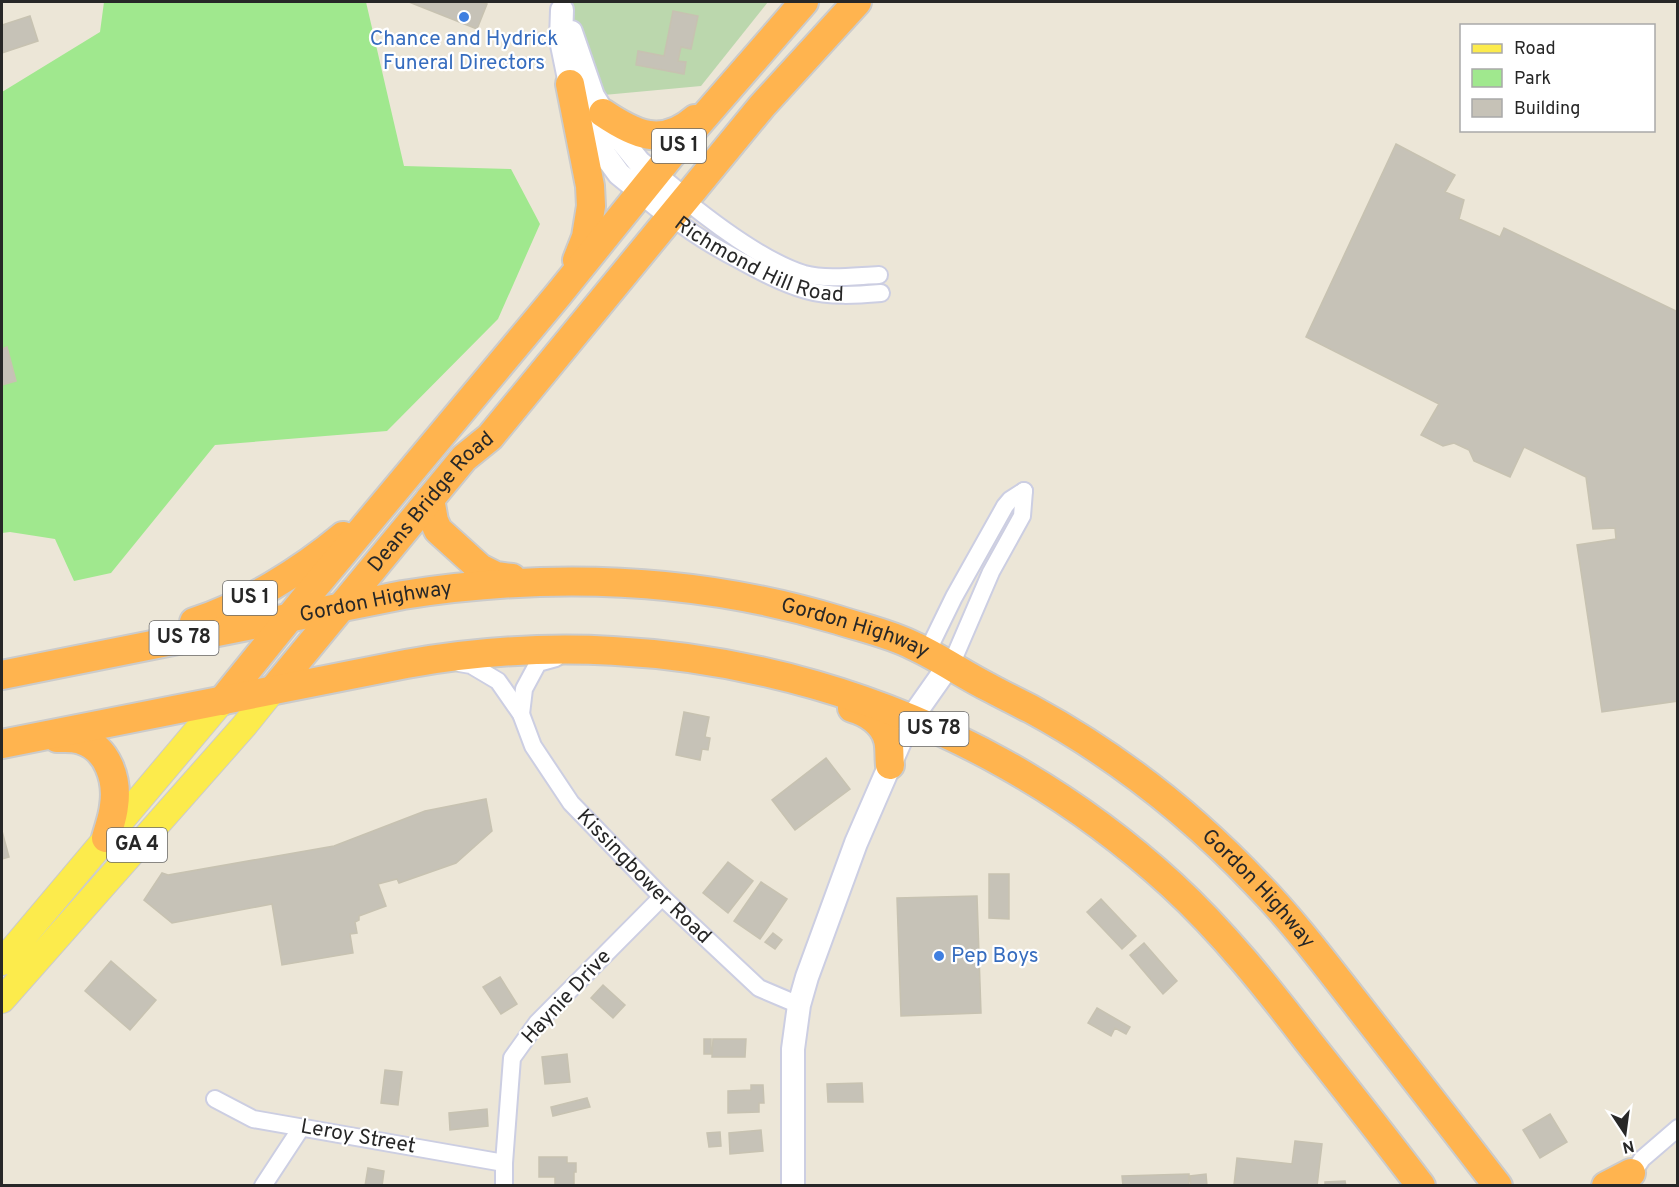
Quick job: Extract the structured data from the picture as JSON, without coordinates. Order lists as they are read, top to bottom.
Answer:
{
  "streets": {
    "highway": [
      "US 1",
      "Deans Bridge Road",
      "Gordon Highway",
      "US 78",
      "GA 4"
    ],
    "street": [
      "Richmond Hill Road",
      "Kissingbower Road",
      "Haynie Drive",
      "Leroy Street"
    ]
  },
  "crossings": [
    ["US 1", "Deans Bridge Road"],
    ["US 1", "Gordon Highway"],
    ["Richmond Hill Road", "Deans Bridge Road"],
    ["Deans Bridge Road", "Gordon Highway"],
    ["Deans Bridge Road", "US 78"],
    ["US 78", "Kissingbower Road"],
    ["Kissingbower Road", "Haynie Drive"],
    ["Haynie Drive", "Leroy Street"]
  ],
  "places": ["Chance and Hydrick Funeral Directors", "Pep Boys"],
  "legend": ["Road", "Park", "Building"],
  "north": "bottom"
}
